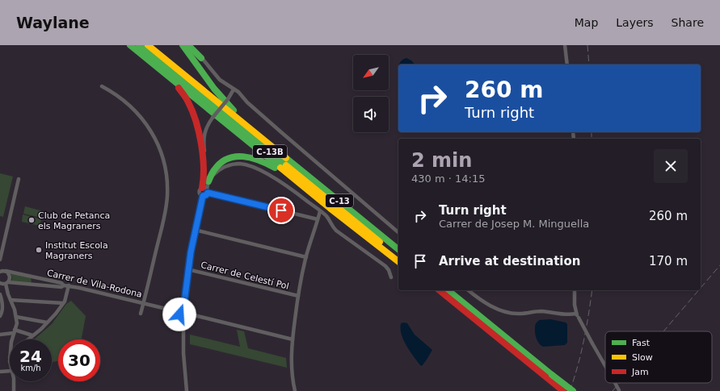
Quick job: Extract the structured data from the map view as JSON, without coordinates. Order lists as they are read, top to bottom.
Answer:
{
  "streets": {
    "highway": ["C-13B", "C-13"],
    "street": ["Carrer de Celestí Pol", "Carrer de Vila-Rodona"]
  },
  "crossings": [
    ["C-13B", "C-13"]
  ],
  "places": ["Club de Petanca els Magraners", "Institut Escola Magraners"],
  "legend": ["Fast", "Slow", "Jam"],
  "north": "bottom left",
  "page": {
    "header": "Waylane",
    "nav": ["Map", "Layers", "Share"],
    "turn": ["260 m", "Turn right"],
    "heading": ["2 min", "430 m · 14:15"],
    "list": [
      {
        "name": "Turn right",
        "note": "Carrer de Josep M. Minguella",
        "value": "260 m"
      },
      {
        "name": "Arrive at destination",
        "value": "170 m"
      }
    ],
    "speed": "24 km/h",
    "limit": "30"
  }
}
